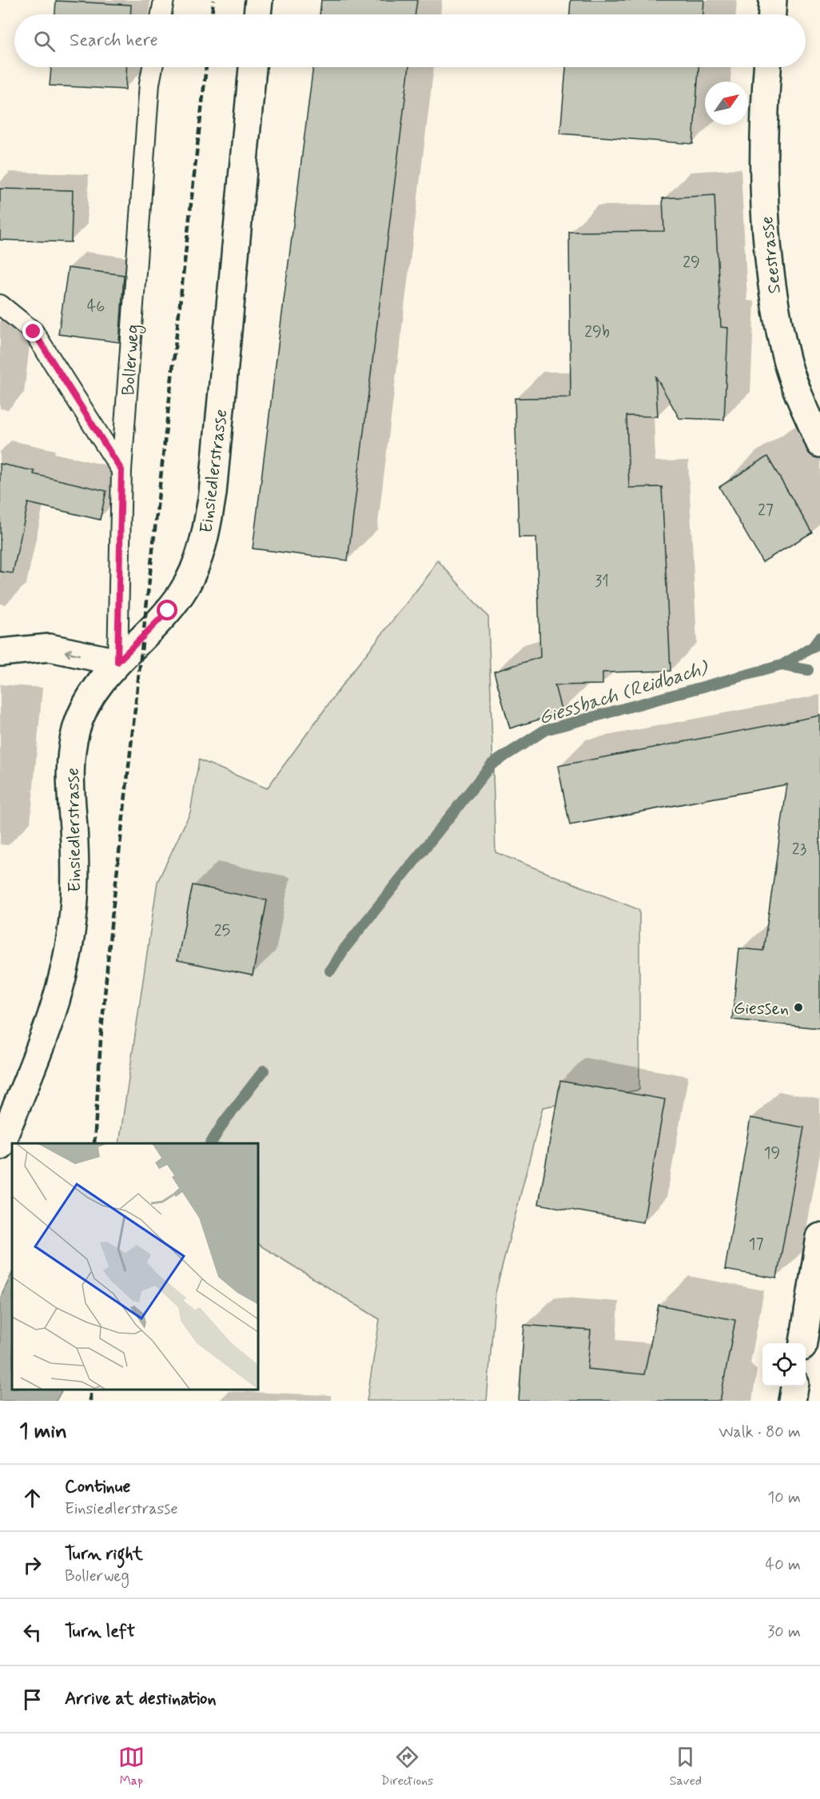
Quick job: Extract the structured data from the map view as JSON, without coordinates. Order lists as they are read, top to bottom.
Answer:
{
  "streets": {
    "main road": ["Seestrasse", "Einsiedlerstrasse"],
    "lane": ["Bollerweg"]
  },
  "crossings": [
    ["Bollerweg", "Einsiedlerstrasse"]
  ],
  "water": ["Giessbach (Reidbach)"],
  "places": ["Giessen"],
  "house_numbers": [
    "29",
    "46",
    "29b",
    "27",
    "31",
    "23",
    "25",
    "19",
    "17"
  ],
  "north": "top right",
  "page": {
    "search": "Search here",
    "heading": ["1 min", "Walk · 80 m"],
    "list": [
      ["Continue", "Einsiedlerstrasse", "10 m"],
      ["Turn right", "Bollerweg", "40 m"],
      ["Turn left", "30 m"],
      "Arrive at destination"
    ],
    "nav": ["Map", "Directions", "Saved"]
  }
}
